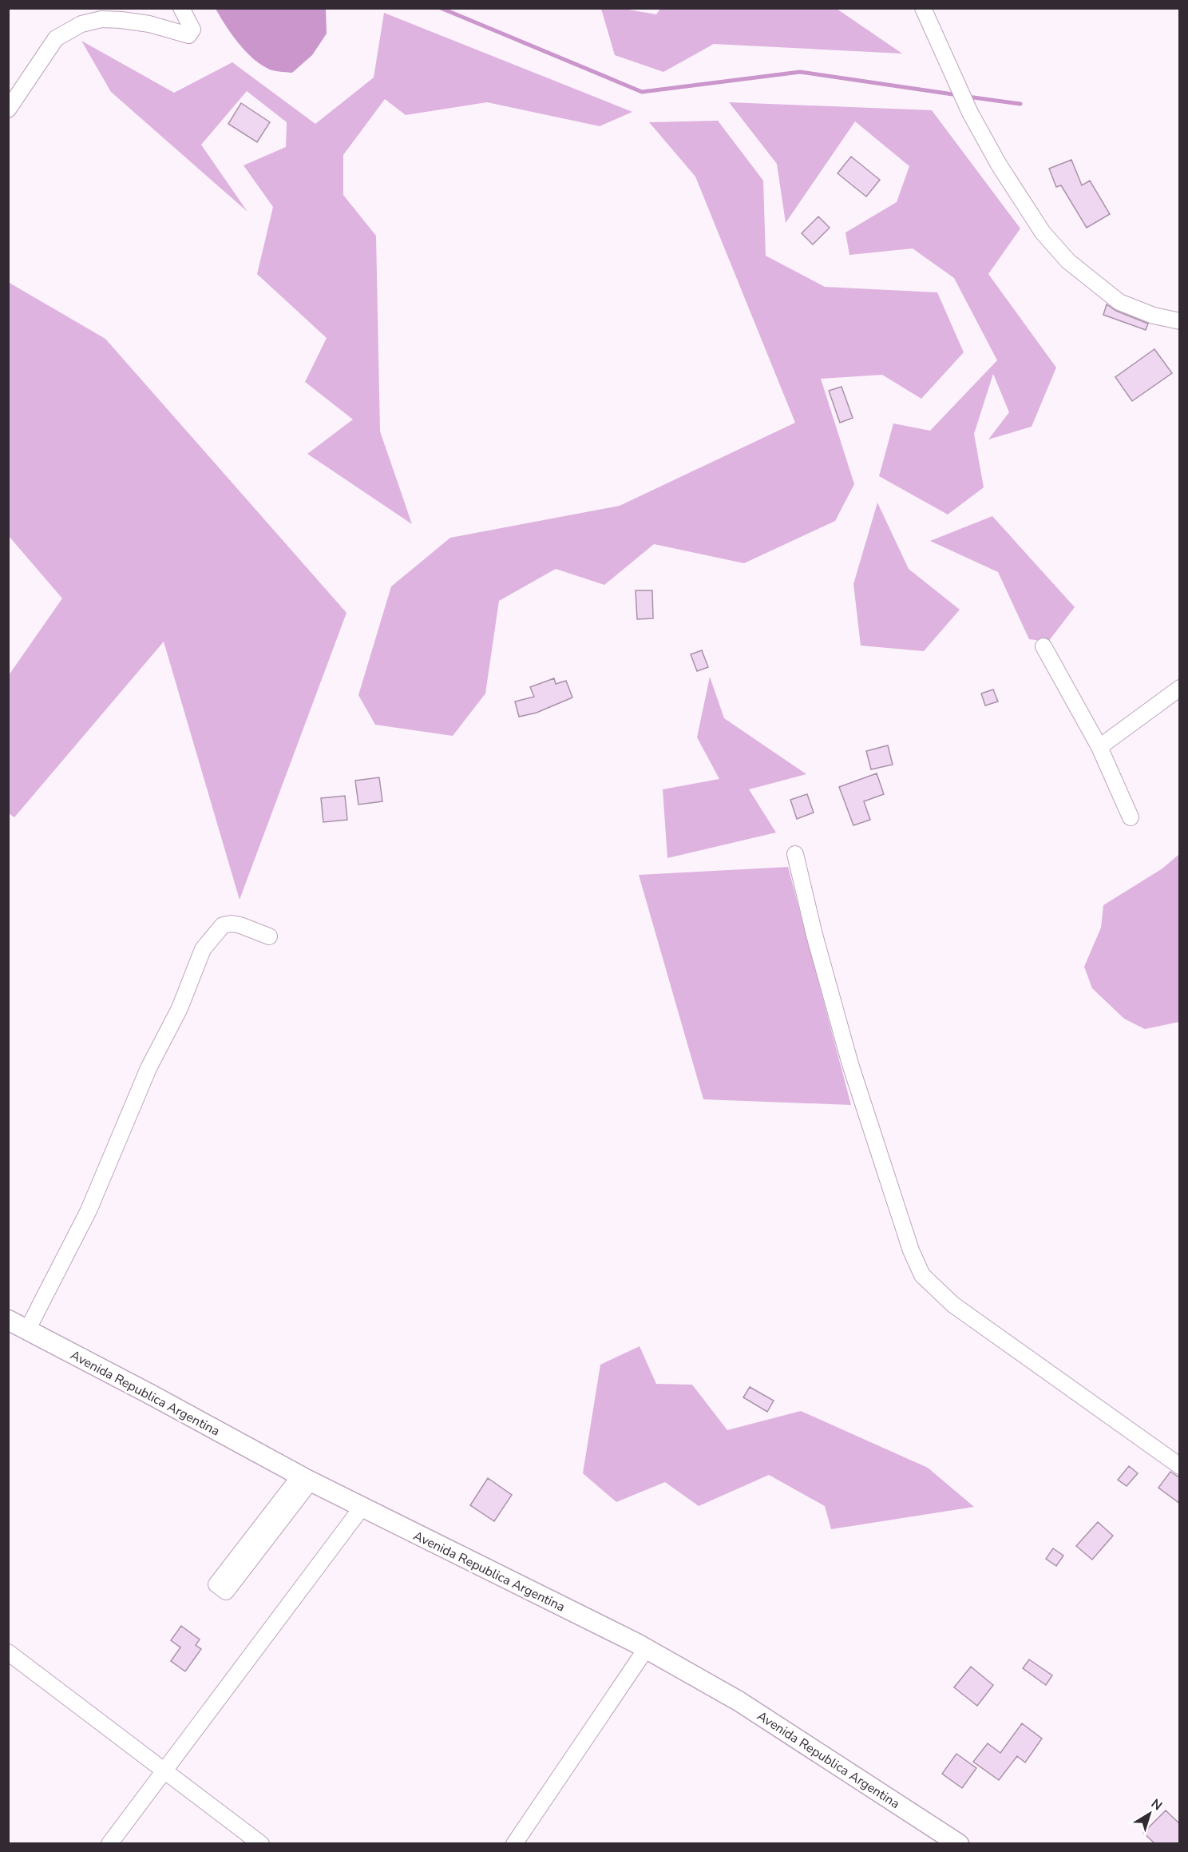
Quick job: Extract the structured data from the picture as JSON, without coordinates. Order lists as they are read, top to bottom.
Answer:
{
  "streets": {
    "street": ["Avenida Republica Argentina"]
  },
  "north": "top right"
}
